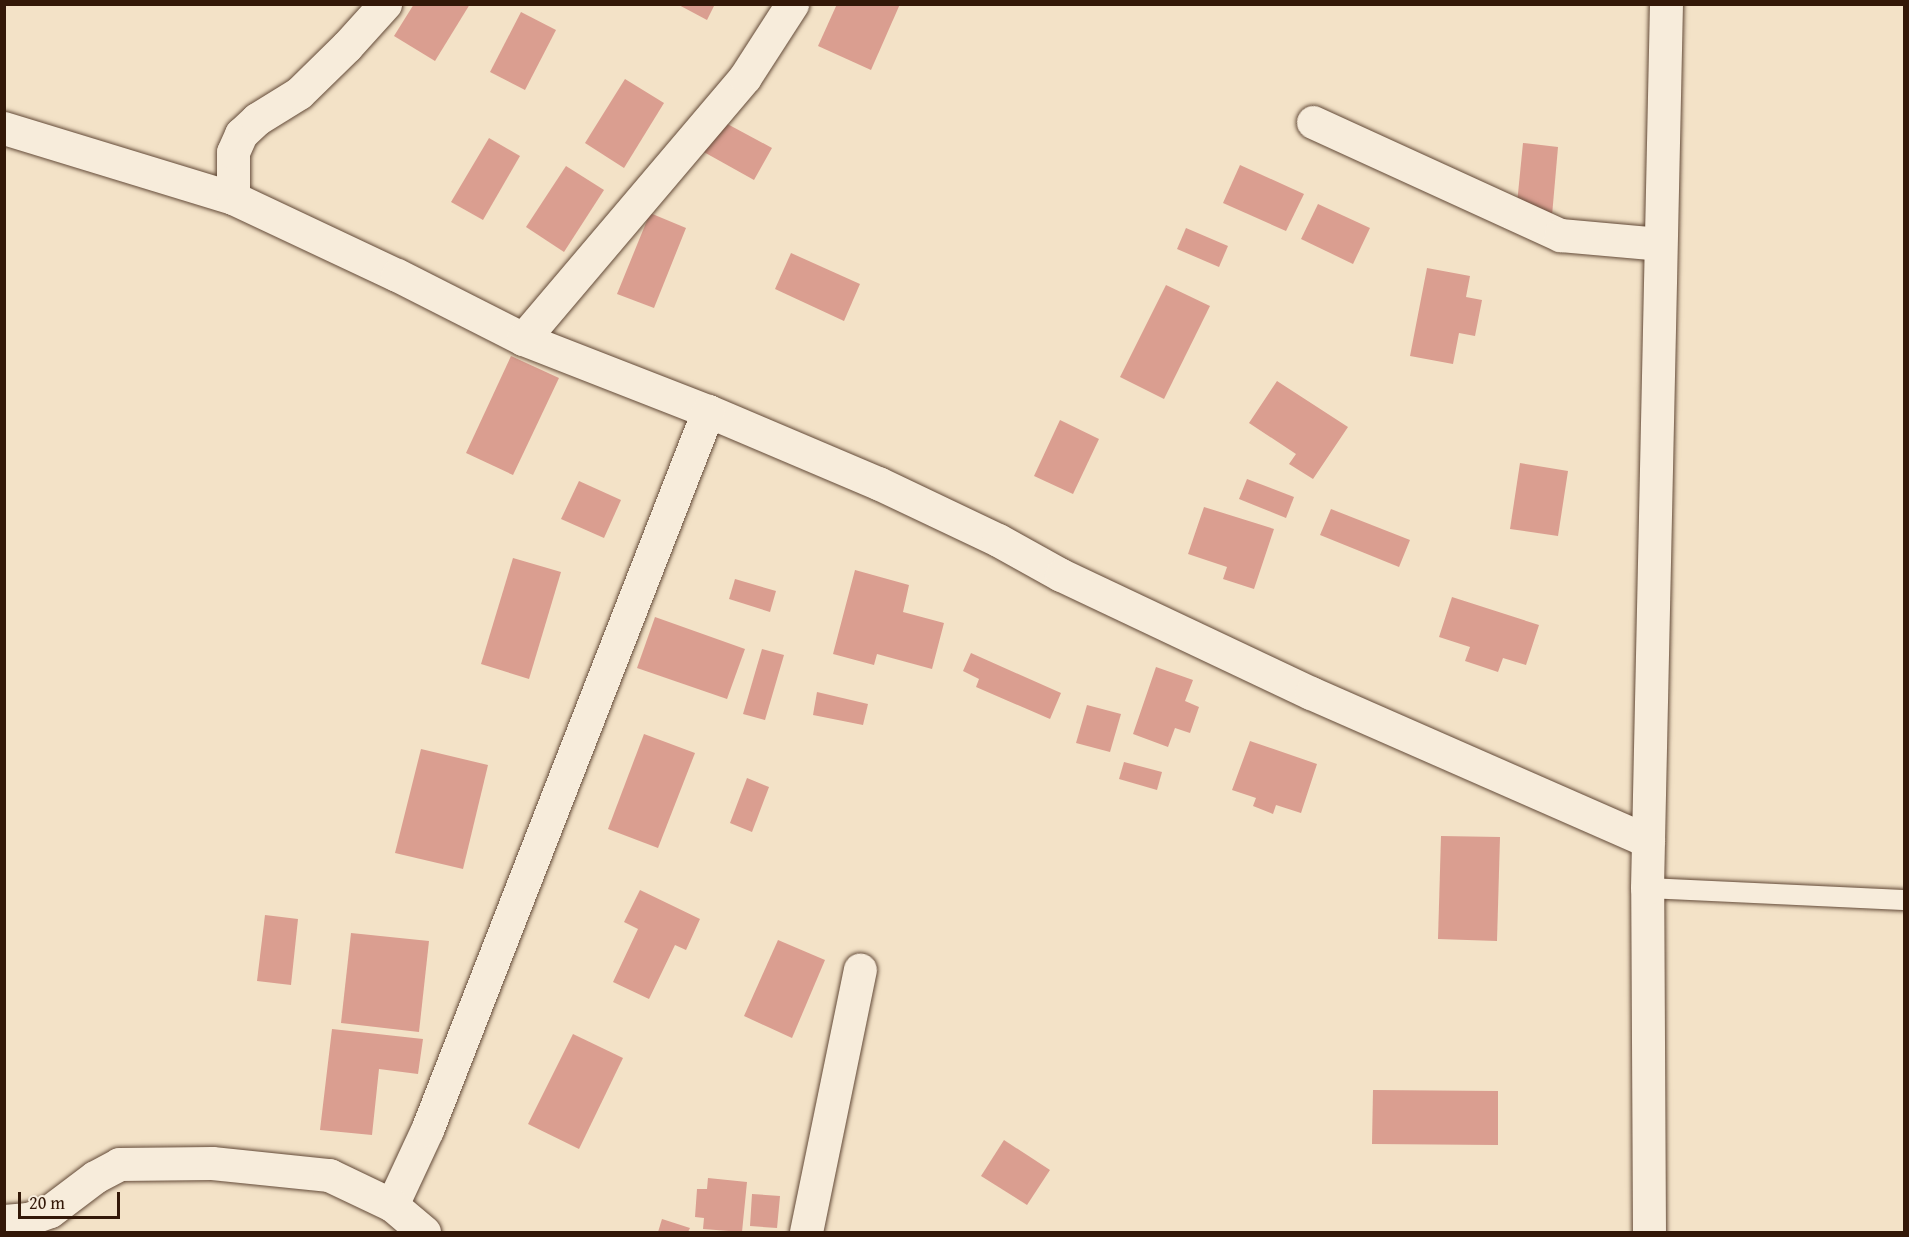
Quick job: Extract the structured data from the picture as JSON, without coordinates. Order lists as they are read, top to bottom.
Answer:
{
  "scale_bar": "20 m"
}
